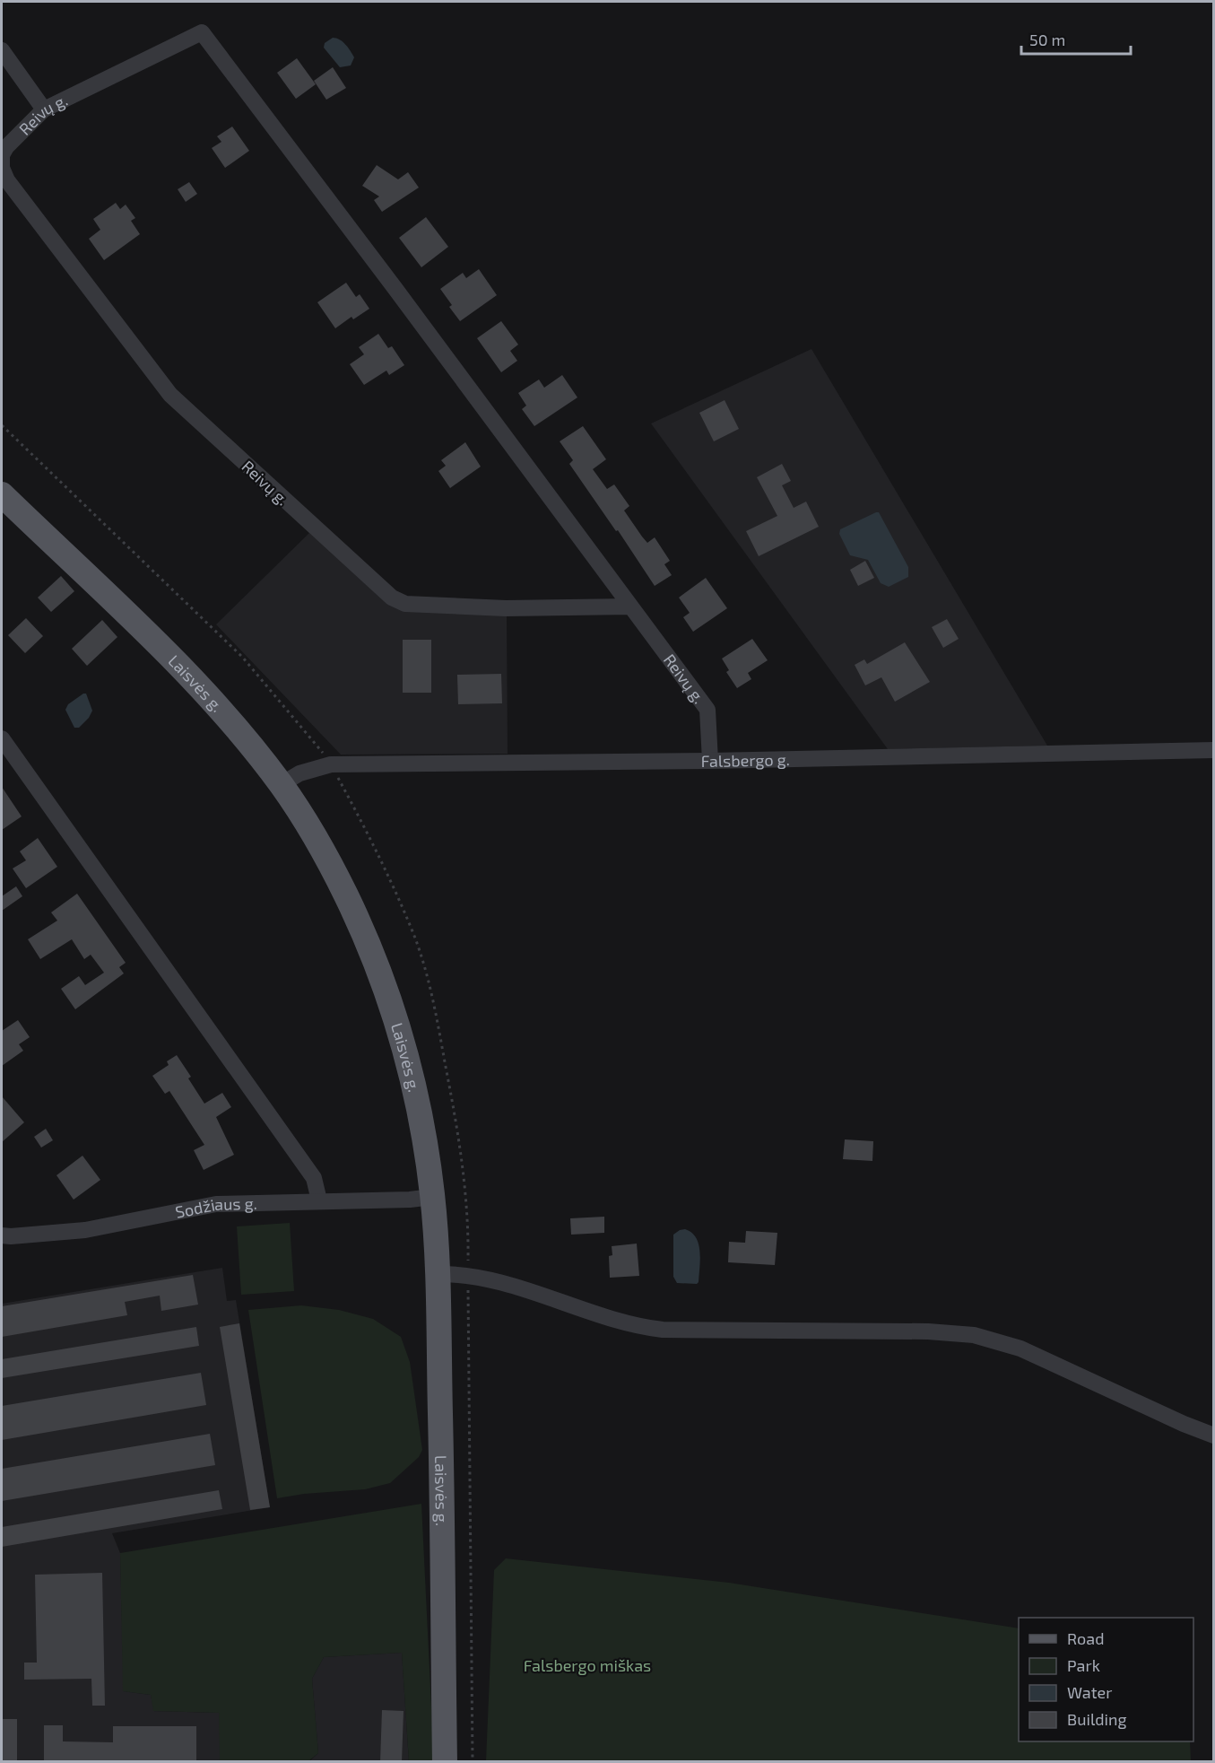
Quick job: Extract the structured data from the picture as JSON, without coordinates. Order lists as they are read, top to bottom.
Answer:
{
  "streets": {
    "main road": ["Laisvės g."],
    "street": ["Reivų g.", "Falsbergo g.", "Sodžiaus g."]
  },
  "crossings": [
    ["Reivų g.", "Falsbergo g."],
    ["Laisvės g.", "Falsbergo g."],
    ["Laisvės g.", "Sodžiaus g."]
  ],
  "parks": ["Falsbergo miškas"],
  "legend": [
    "Road",
    "Park",
    "Water",
    "Building"
  ],
  "scale_bar": "50 m"
}
